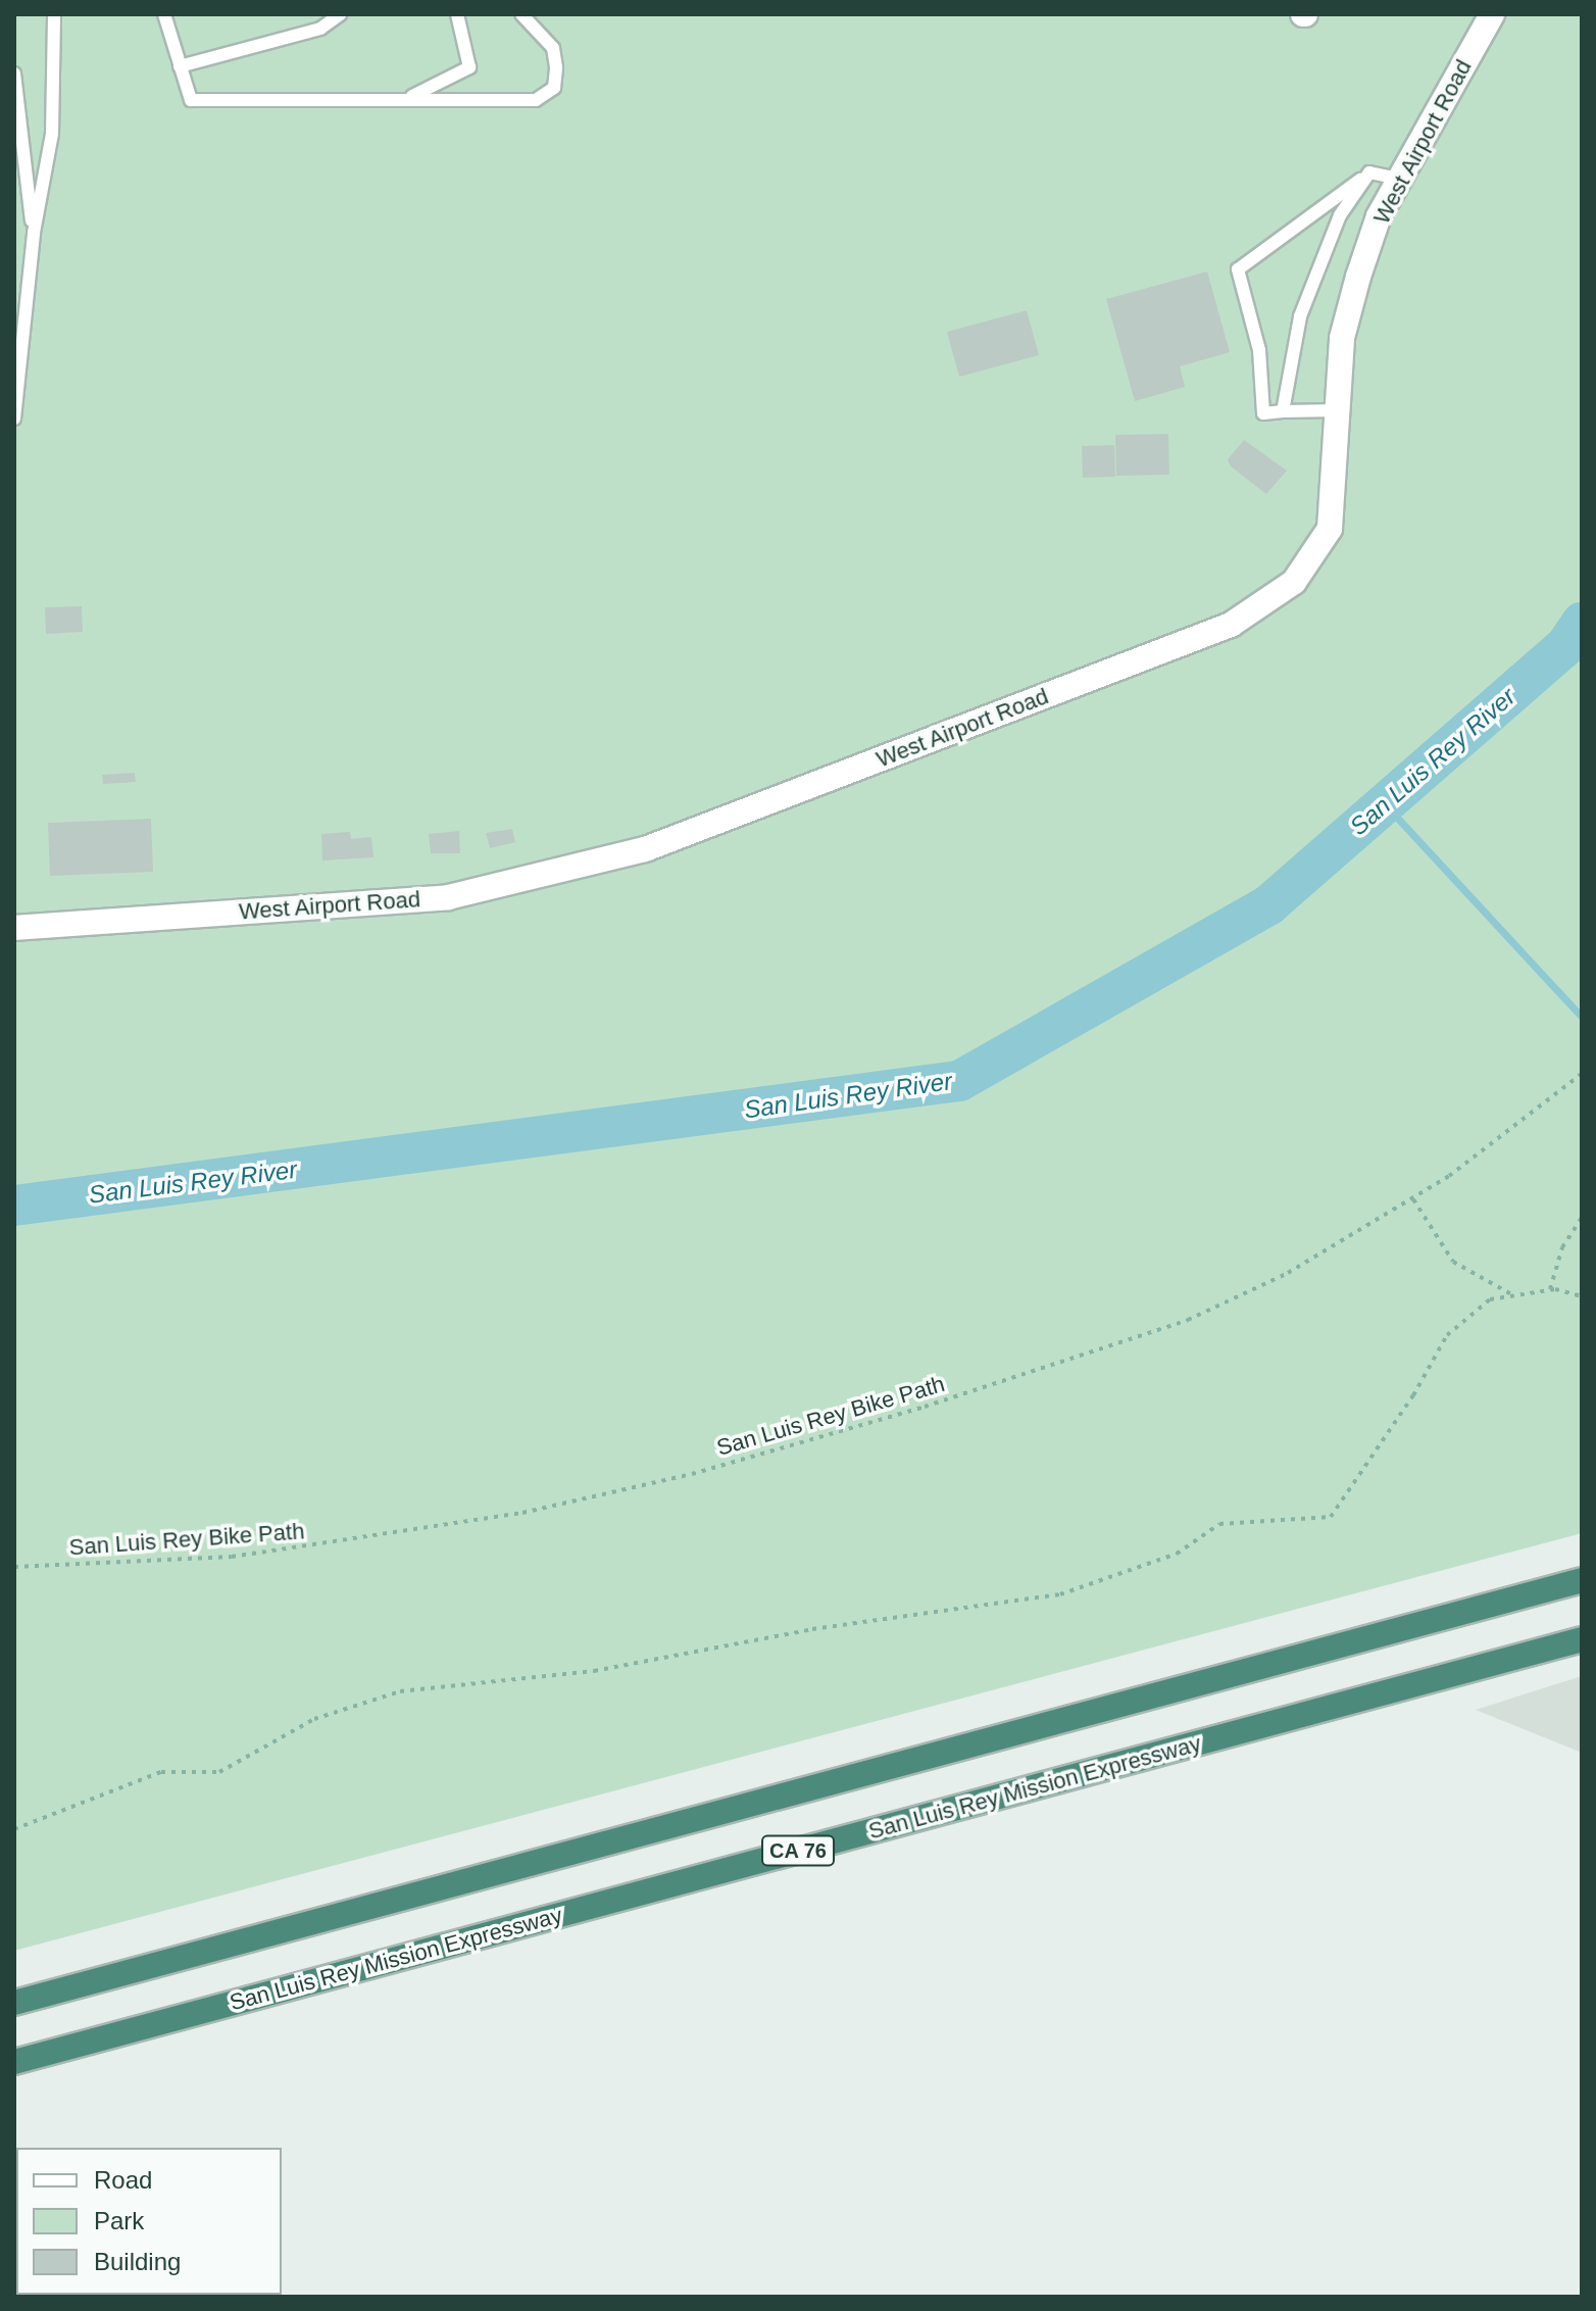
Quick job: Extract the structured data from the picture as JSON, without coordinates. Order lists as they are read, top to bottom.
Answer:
{
  "streets": {
    "highway": ["San Luis Rey Mission Expressway", "CA 76"],
    "street": ["West Airport Road"],
    "path": ["San Luis Rey Bike Path"]
  },
  "water": ["San Luis Rey River"],
  "legend": ["Road", "Park", "Building"]
}
